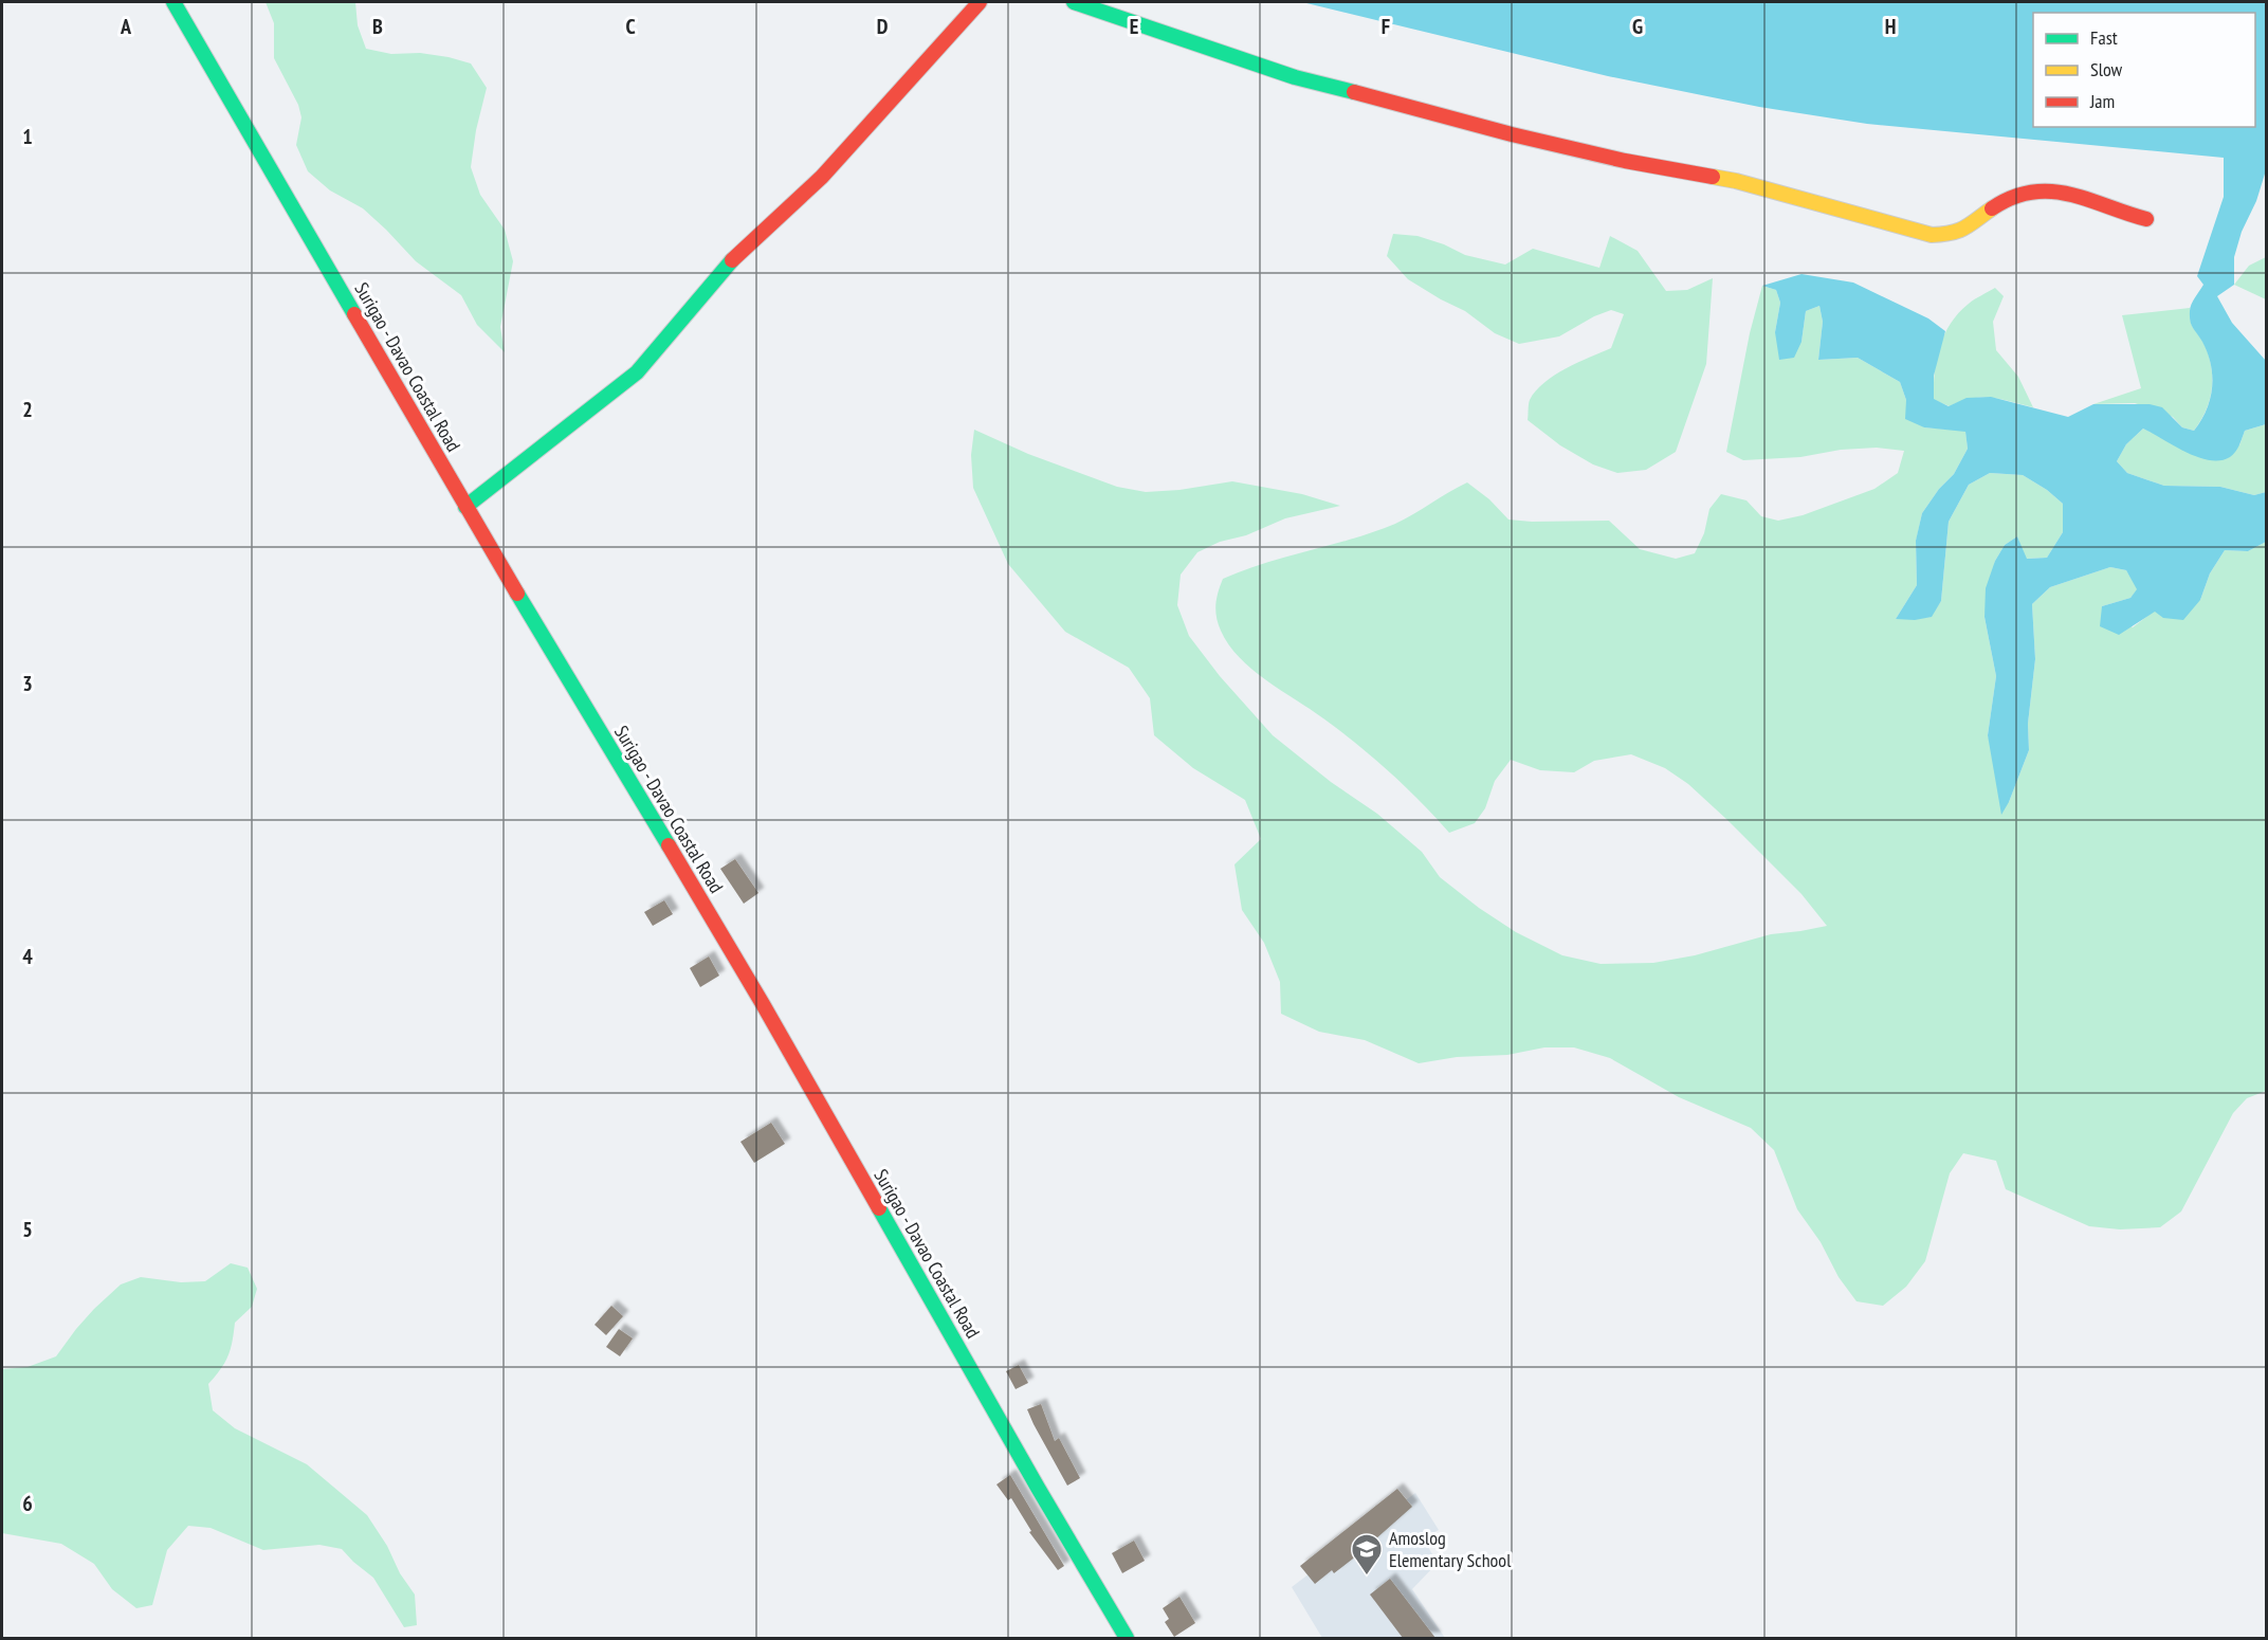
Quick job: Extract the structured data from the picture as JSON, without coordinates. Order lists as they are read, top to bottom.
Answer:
{
  "streets": {
    "main road": ["Surigao - Davao Coastal Road"]
  },
  "places": {
    "school or university": ["Amoslog Elementary School"]
  },
  "legend": ["Fast", "Slow", "Jam"],
  "grid": {
    "columns": [
      "A",
      "B",
      "C",
      "D",
      "E",
      "F",
      "G",
      "H"
    ],
    "rows": [
      "1",
      "2",
      "3",
      "4",
      "5",
      "6"
    ]
  }
}
